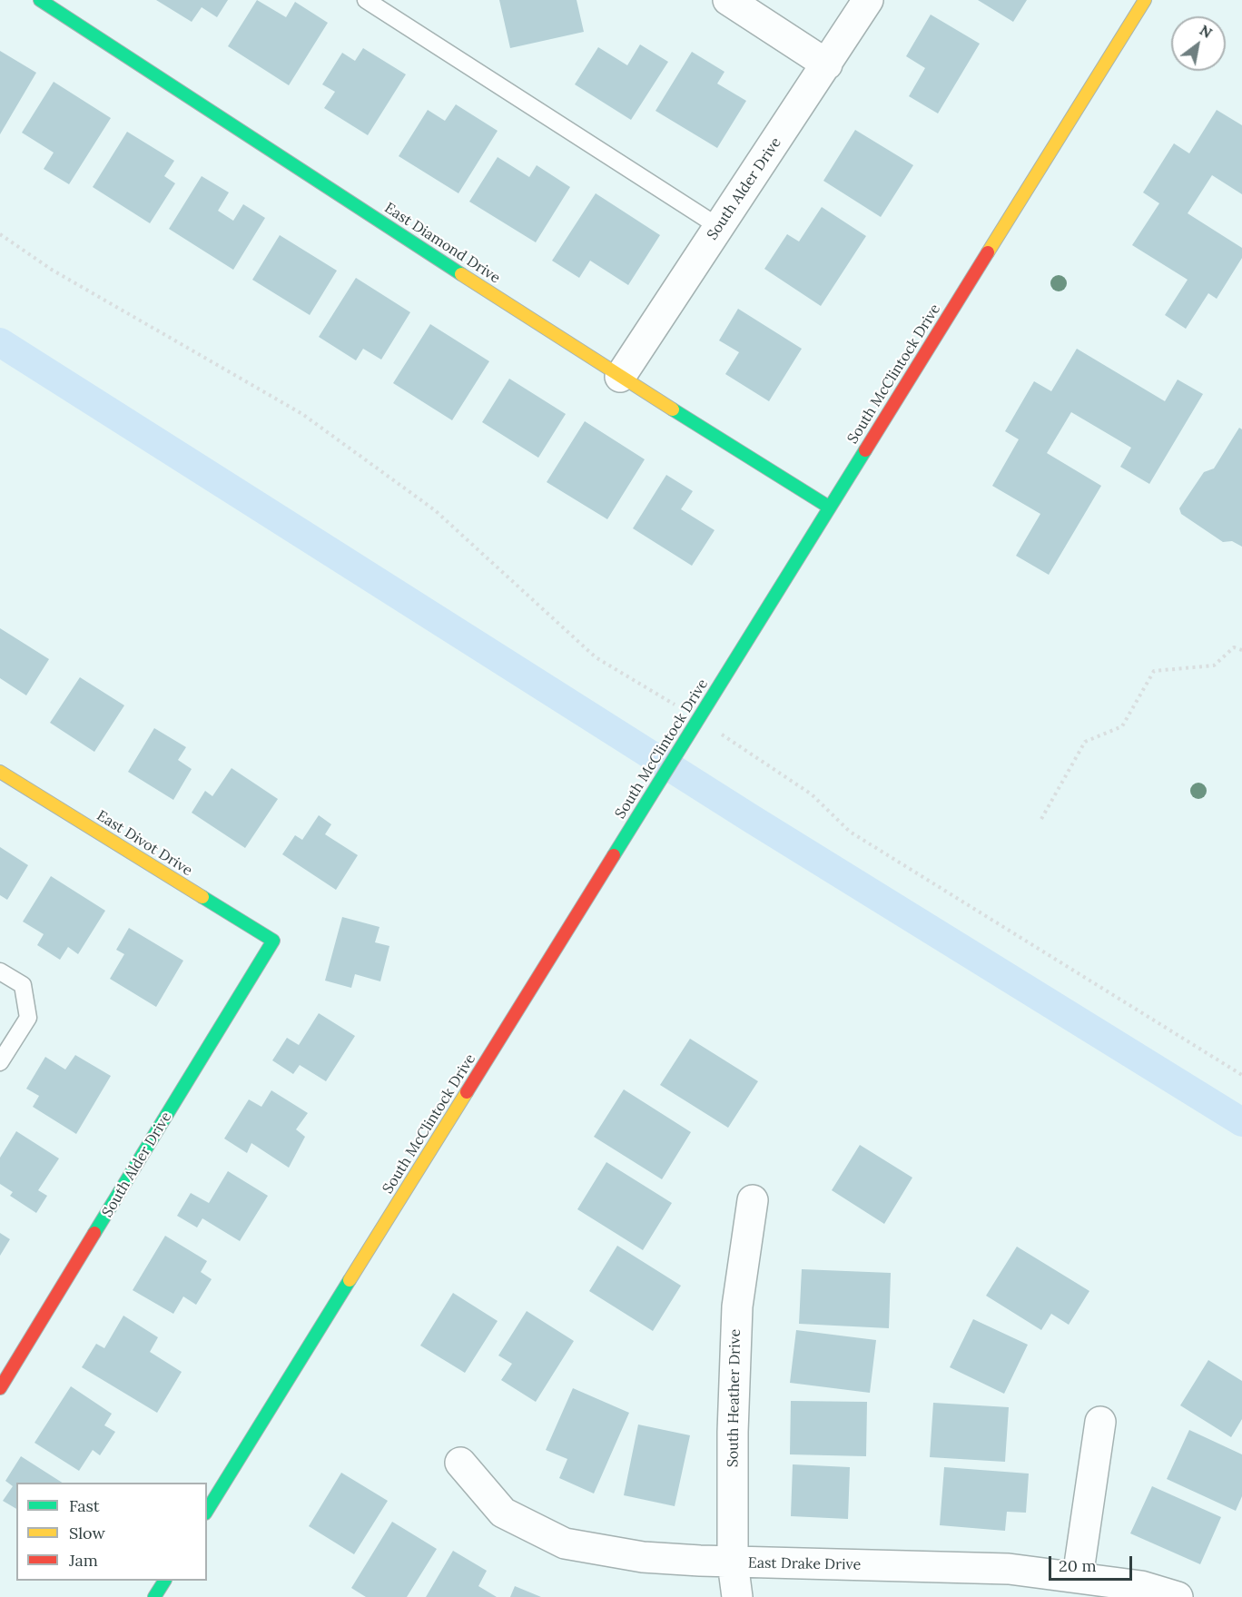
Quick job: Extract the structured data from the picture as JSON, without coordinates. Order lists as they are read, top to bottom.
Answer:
{
  "streets": {
    "main road": [
      "South Alder Drive",
      "East Diamond Drive",
      "South McClintock Drive",
      "East Divot Drive"
    ],
    "street": ["South Heather Drive", "East Drake Drive"]
  },
  "crossings": [
    ["South Alder Drive", "East Diamond Drive"],
    ["South Alder Drive", "East Divot Drive"],
    ["East Diamond Drive", "South McClintock Drive"],
    ["South Heather Drive", "East Drake Drive"]
  ],
  "legend": ["Fast", "Slow", "Jam"],
  "scale_bar": "20 m",
  "north": "top right"
}
